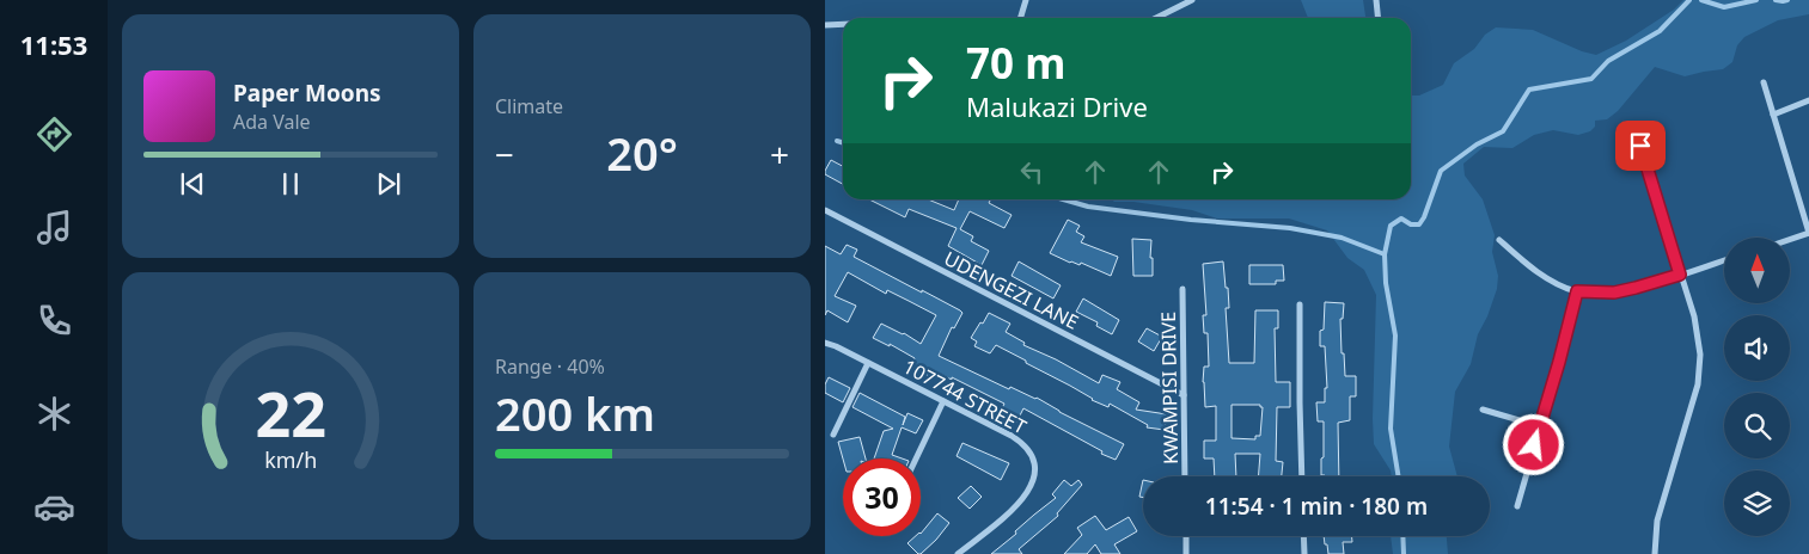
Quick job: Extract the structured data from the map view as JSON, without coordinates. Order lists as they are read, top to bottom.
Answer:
{
  "streets": {
    "street": ["UDENGEZI LANE", "KWAMPISI DRIVE", "107744 STREET"]
  },
  "crossings": [
    ["UDENGEZI LANE", "KWAMPISI DRIVE"]
  ],
  "north": "top",
  "page": {
    "tabs": "11:53",
    "tile": [
      "Climate",
      ["Range · 40%", "200 km"]
    ],
    "turn": ["70 m", "Malukazi Drive"],
    "song": ["Paper Moons", "Ada Vale"],
    "heat": ["−", "20°", "+"],
    "limit": "30",
    "trip": "11:54 · 1 min · 180 m",
    "gauge": ["22", "km/h"]
  }
}
